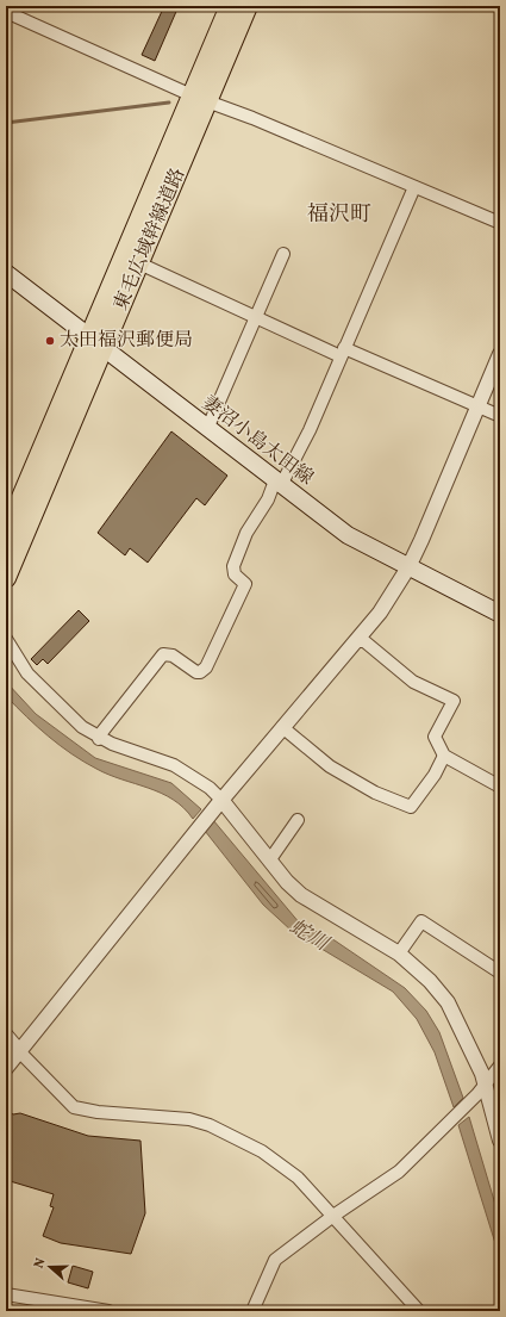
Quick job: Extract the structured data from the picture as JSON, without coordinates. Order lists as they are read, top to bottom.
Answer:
{
  "streets": {
    "highway": ["東毛広域幹線道路"],
    "main road": ["妻沼小島太田線"]
  },
  "crossings": [
    ["東毛広域幹線道路", "妻沼小島太田線"]
  ],
  "districts": ["福沢町"],
  "water": ["蛇川"],
  "places": ["太田福沢郵便局"],
  "north": "left"
}
